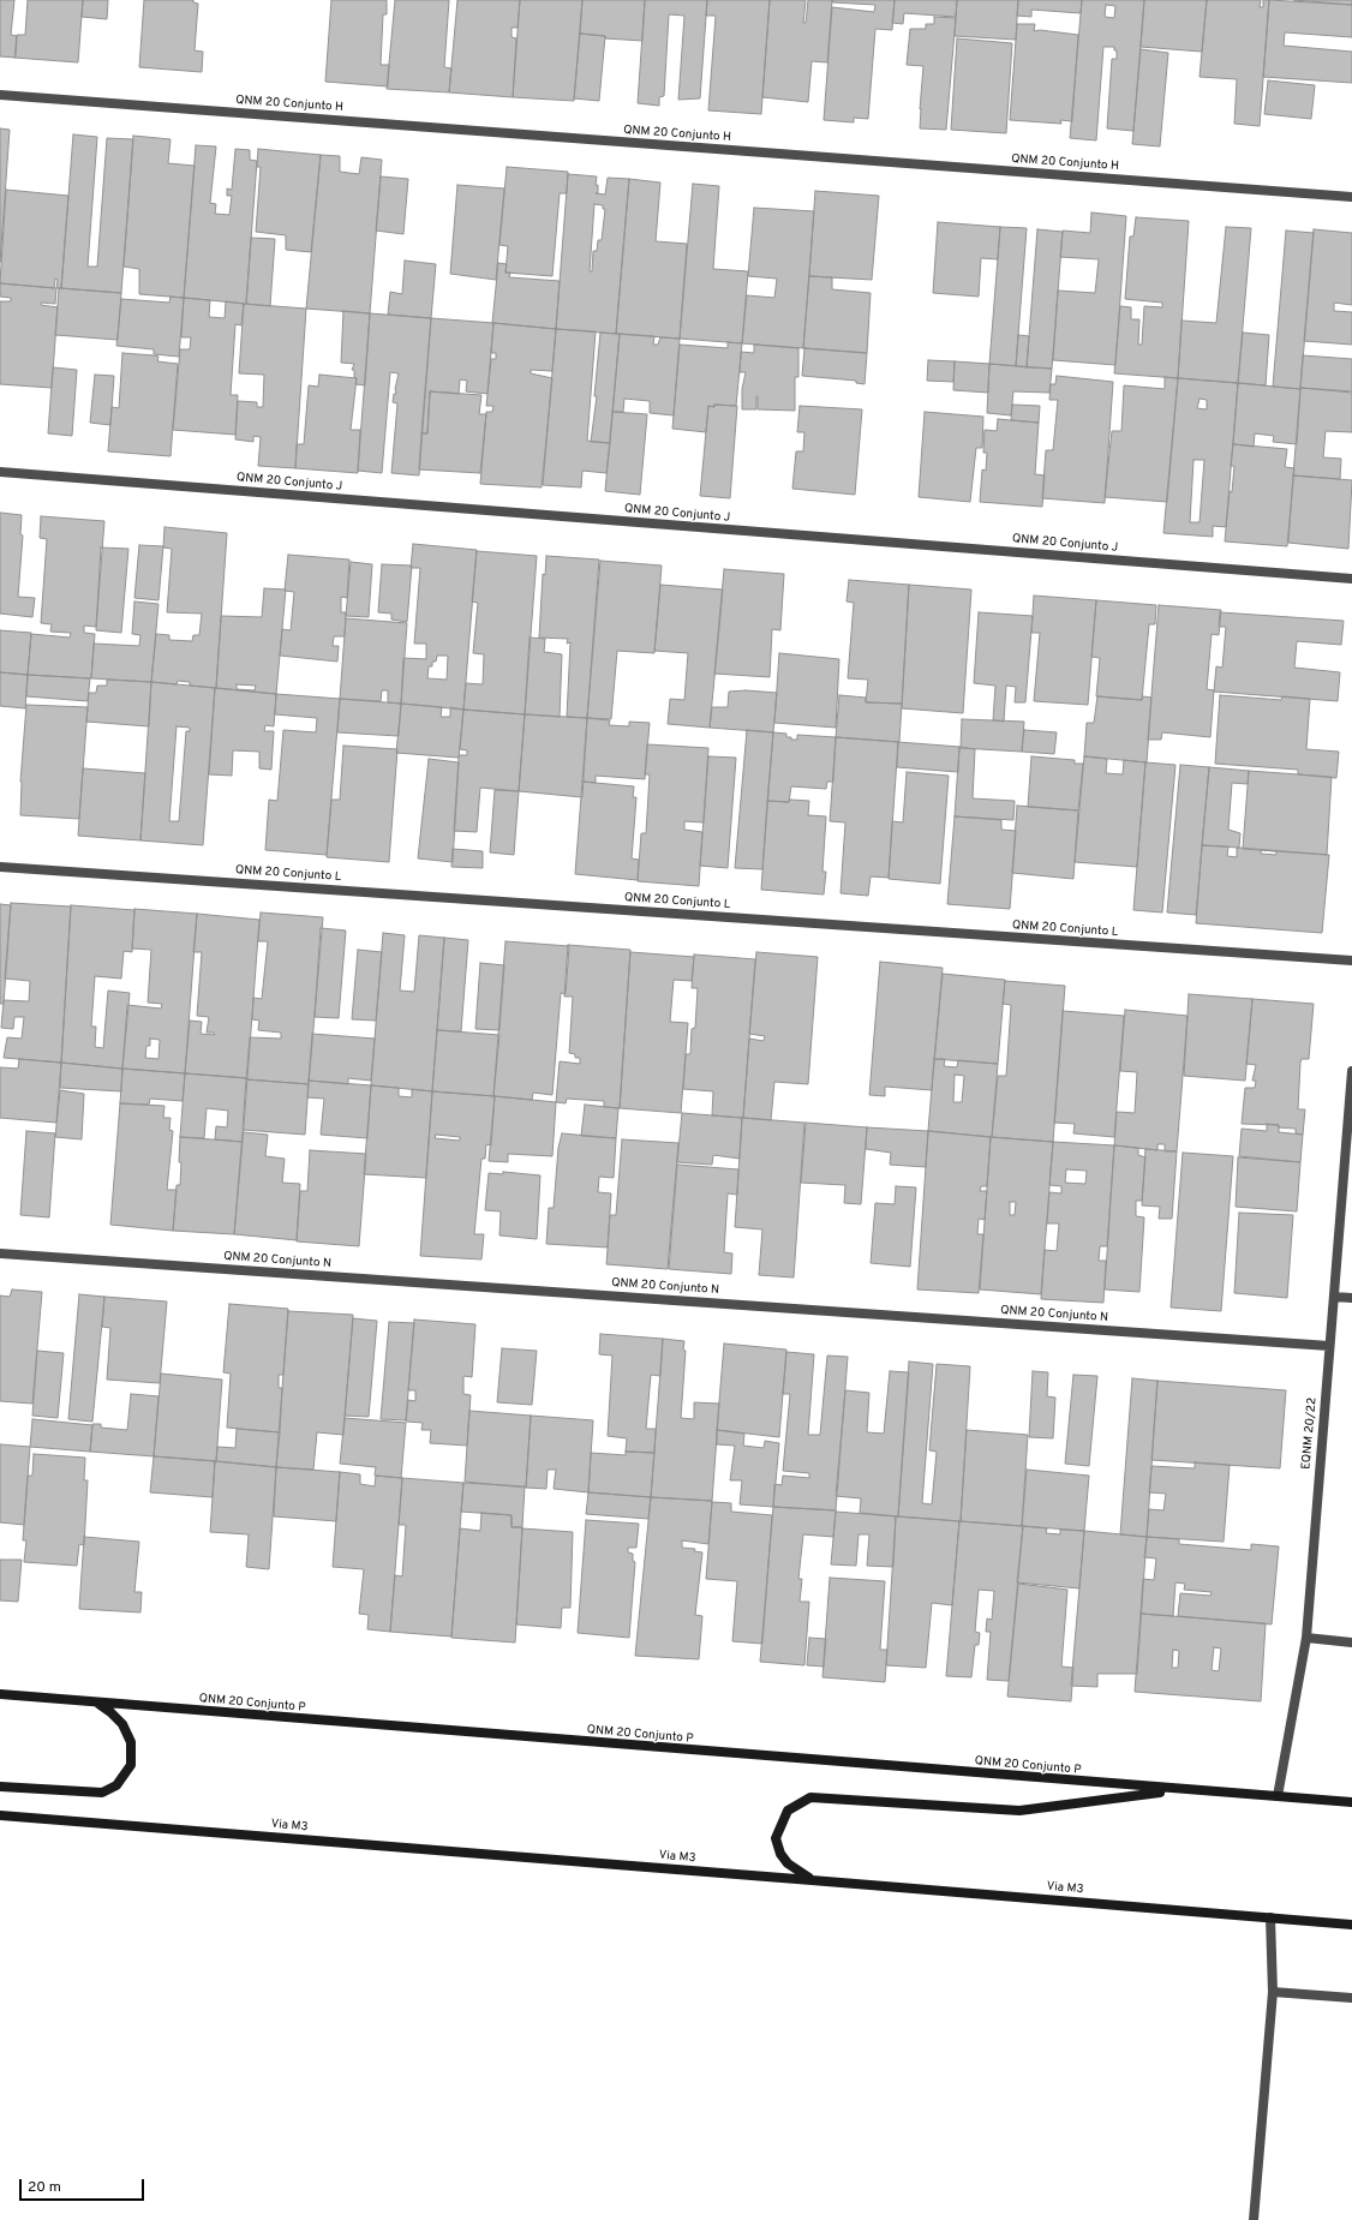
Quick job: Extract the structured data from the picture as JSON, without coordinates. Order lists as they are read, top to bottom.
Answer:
{
  "streets": {
    "main road": ["QNM 20 Conjunto P", "Via M3"],
    "street": [
      "QNM 20 Conjunto H",
      "QNM 20 Conjunto J",
      "QNM 20 Conjunto L",
      "QNM 20 Conjunto N",
      "EQNM 20/22"
    ]
  },
  "crossings": [
    ["QNM 20 Conjunto N", "EQNM 20/22"],
    ["EQNM 20/22", "QNM 20 Conjunto P"]
  ],
  "scale_bar": "20 m"
}
